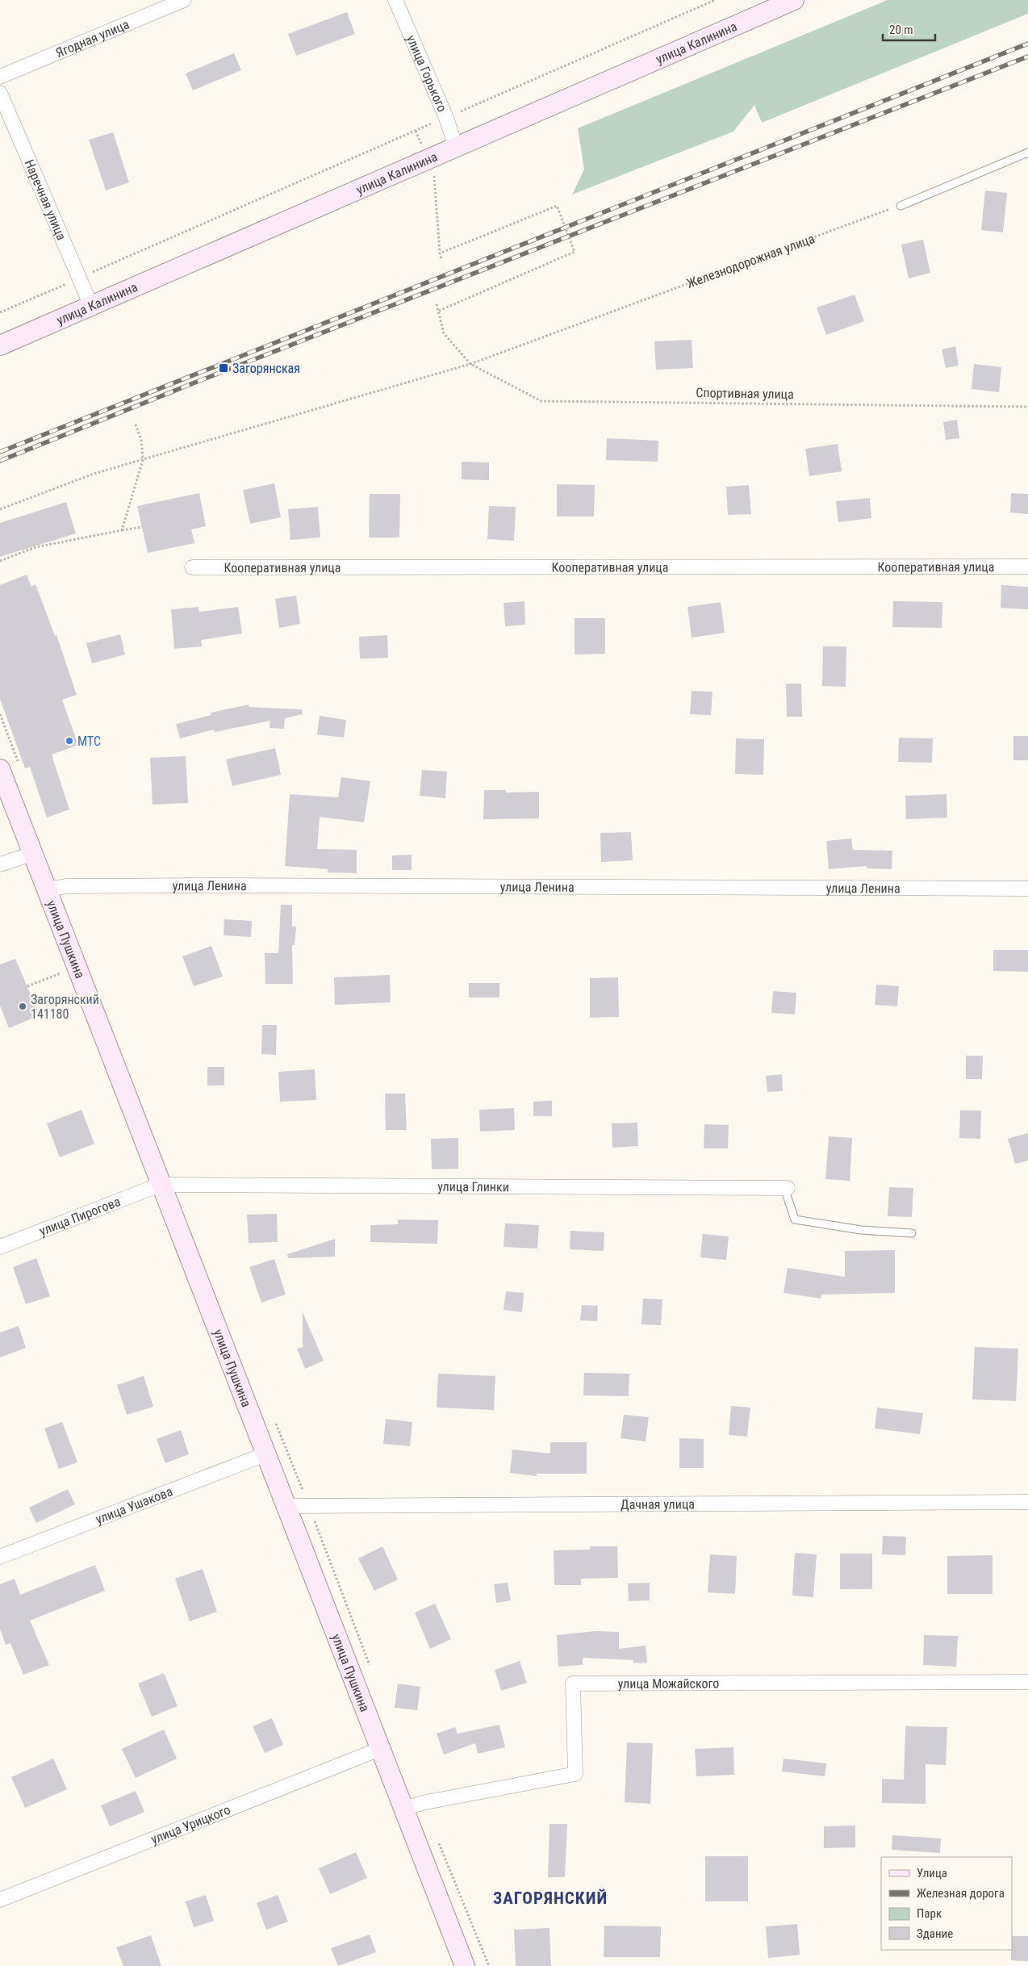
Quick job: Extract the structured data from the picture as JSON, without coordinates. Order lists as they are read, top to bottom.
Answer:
{
  "streets": {
    "main road": ["улица Калинина", "улица Пушкина"],
    "street": [
      "Ягодная улица",
      "улица Горького",
      "Наречная улица",
      "Кооперативная улица",
      "улица Ленина",
      "улица Глинки",
      "улица Пирогова",
      "Дачная улица",
      "улица Ушакова",
      "улица Можайского",
      "улица Урицкого"
    ],
    "path": ["Железнодорожная улица", "Спортивная улица"]
  },
  "crossings": [
    ["улица Калинина", "улица Горького"],
    ["улица Калинина", "Наречная улица"],
    ["Железнодорожная улица", "Спортивная улица"],
    ["улица Ленина", "улица Пушкина"],
    ["улица Пушкина", "улица Глинки"],
    ["улица Пушкина", "улица Пирогова"],
    ["улица Пушкина", "Дачная улица"],
    ["улица Пушкина", "улица Ушакова"],
    ["улица Пушкина", "улица Можайского"],
    ["улица Пушкина", "улица Урицкого"],
    ["улица Глинки", "улица Пирогова"]
  ],
  "districts": ["ЗАГОРЯНСКИЙ"],
  "places": {
    "transit": ["Загорянская"],
    "other": ["МТС", "Загорянский 141180"]
  },
  "legend": [
    "Улица",
    "Железная дорога",
    "Парк",
    "Здание"
  ],
  "scale_bar": "20 m"
}
